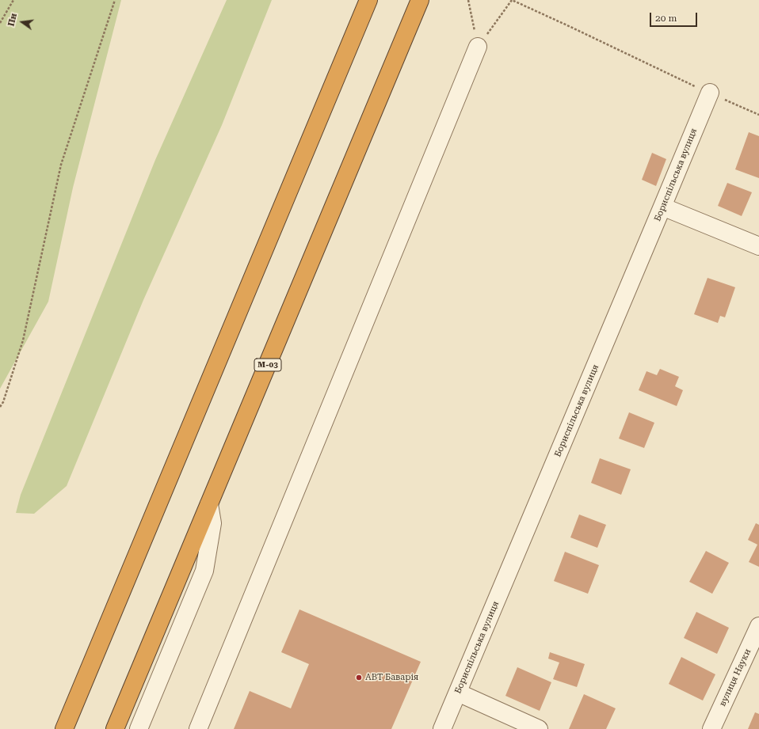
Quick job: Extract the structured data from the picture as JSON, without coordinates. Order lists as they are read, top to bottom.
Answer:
{
  "streets": {
    "highway": ["М-03"],
    "street": ["Бориспільська вулиця", "вулиця Науки"]
  },
  "places": ["АВТ Баварія"],
  "scale_bar": "20 m",
  "north": "left"
}
